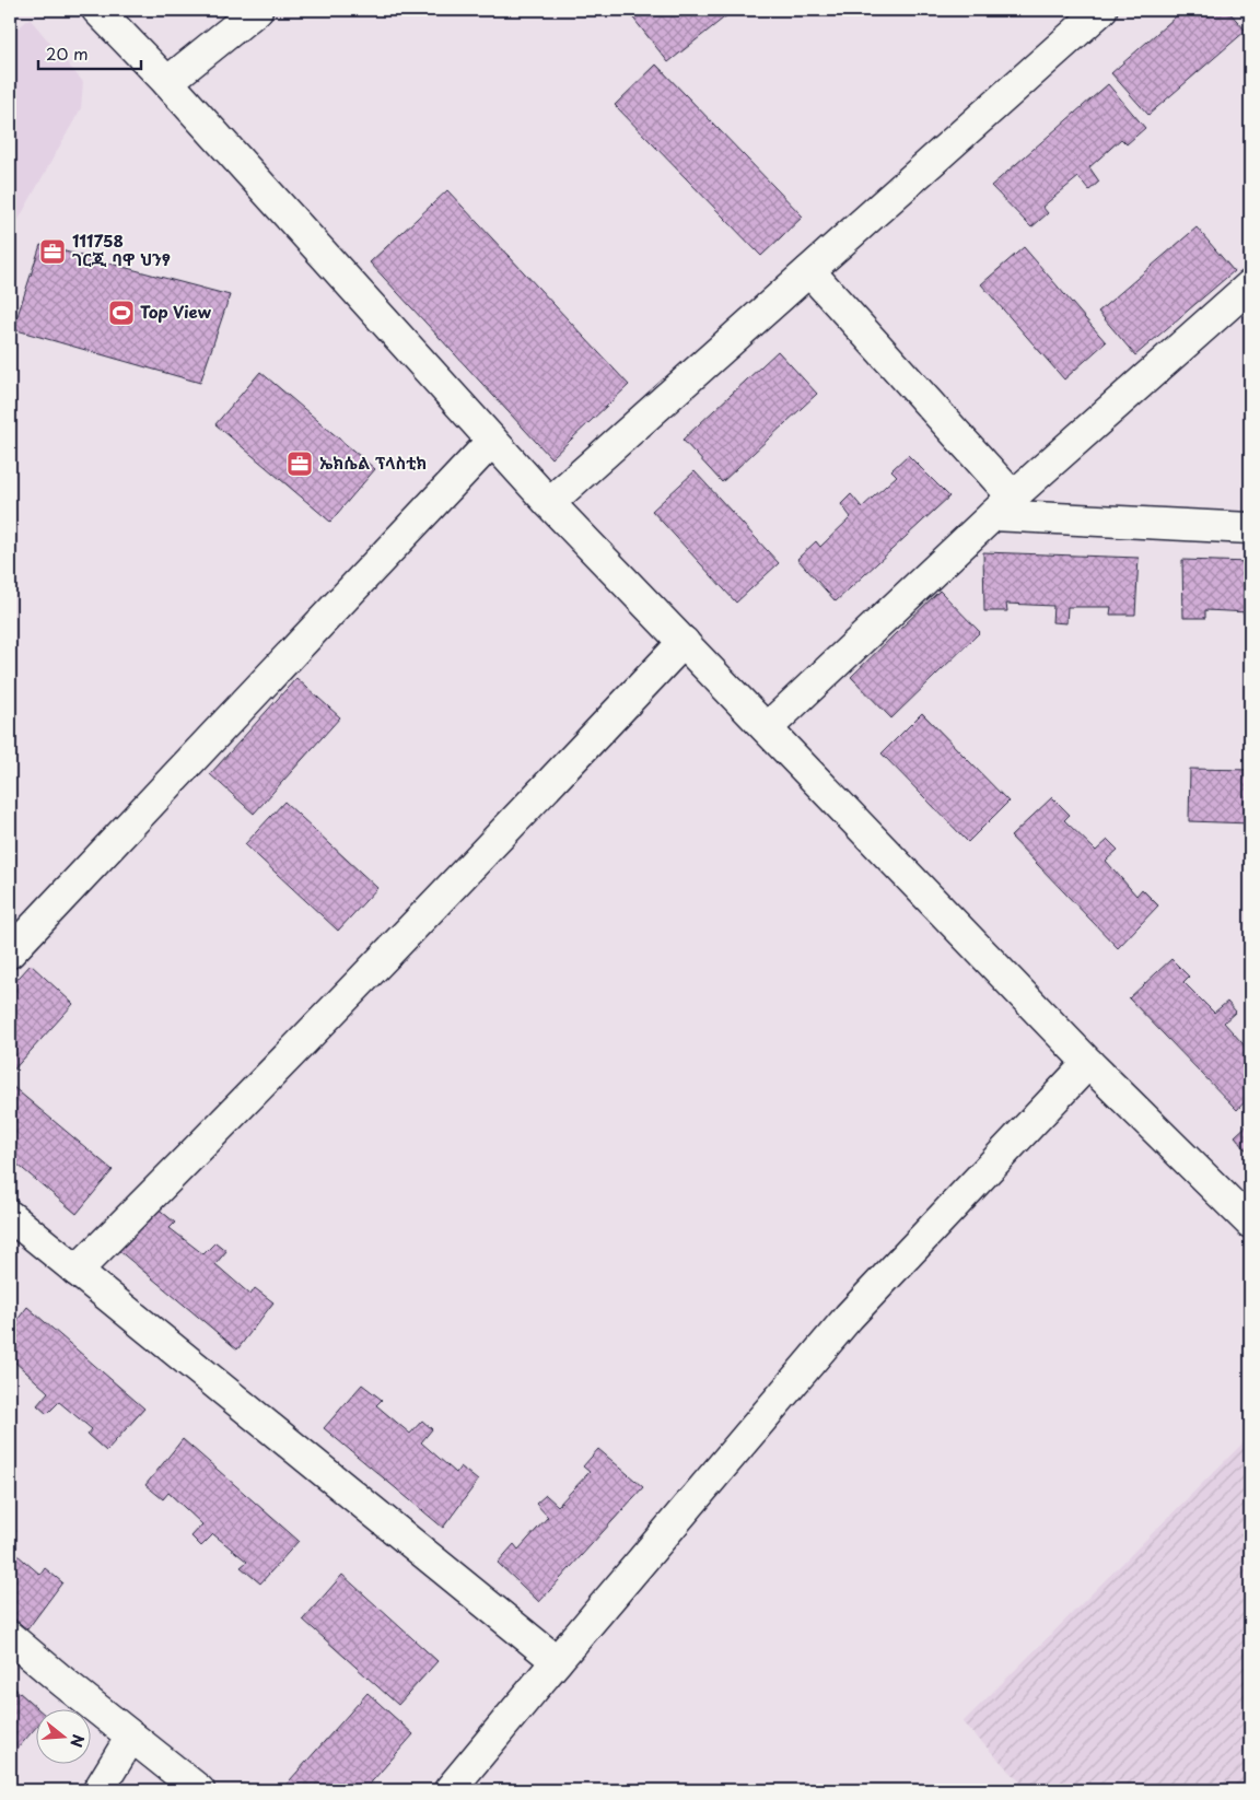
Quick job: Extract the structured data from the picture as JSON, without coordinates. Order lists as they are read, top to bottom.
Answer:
{
  "places": {
    "office": ["111758 ገርጂ ባዋ ህንፃ", "ኤክሴል ፕላስቲክ"],
    "sports": ["Top View"]
  },
  "scale_bar": "20 m",
  "north": "right"
}
